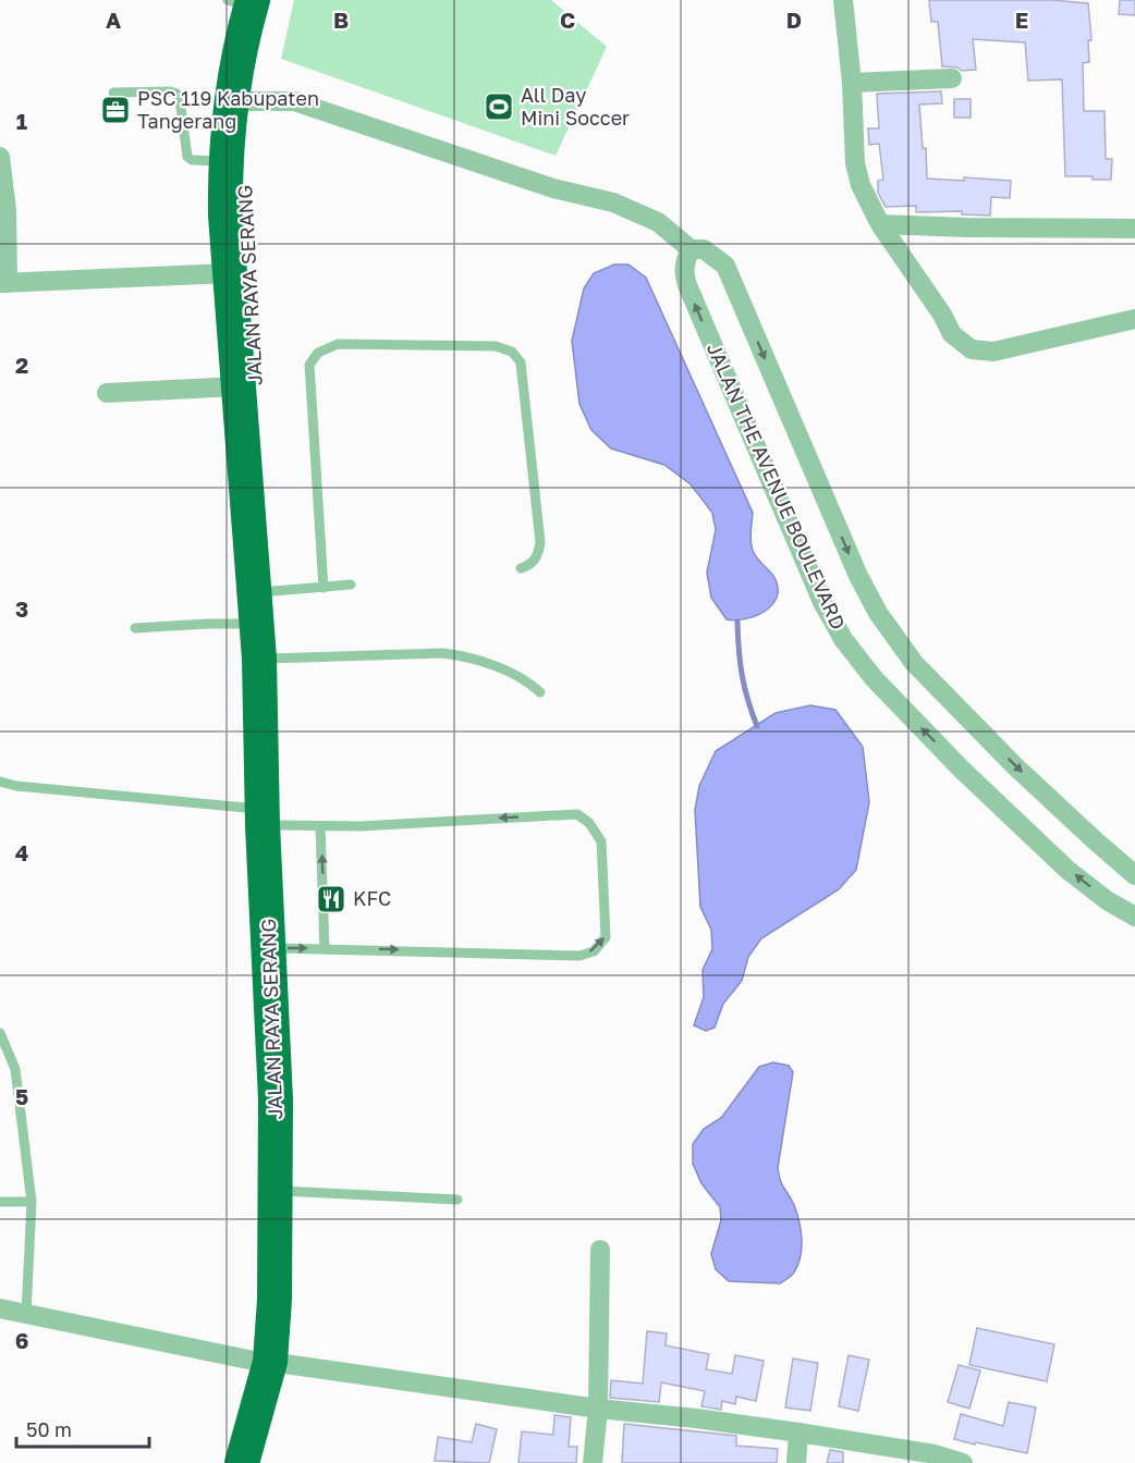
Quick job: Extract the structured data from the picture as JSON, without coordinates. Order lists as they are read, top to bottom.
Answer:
{
  "streets": {
    "highway": ["JALAN RAYA SERANG"],
    "street": ["JALAN THE AVENUE BOULEVARD"]
  },
  "crossings": [
    ["JALAN RAYA SERANG", "JALAN THE AVENUE BOULEVARD"]
  ],
  "places": {
    "sports": ["All Day Mini Soccer"],
    "office": ["PSC 119 Kabupaten Tangerang"],
    "restaurant": ["KFC"]
  },
  "scale_bar": "50 m",
  "grid": {
    "columns": [
      "A",
      "B",
      "C",
      "D",
      "E"
    ],
    "rows": [
      "1",
      "2",
      "3",
      "4",
      "5",
      "6"
    ]
  }
}
